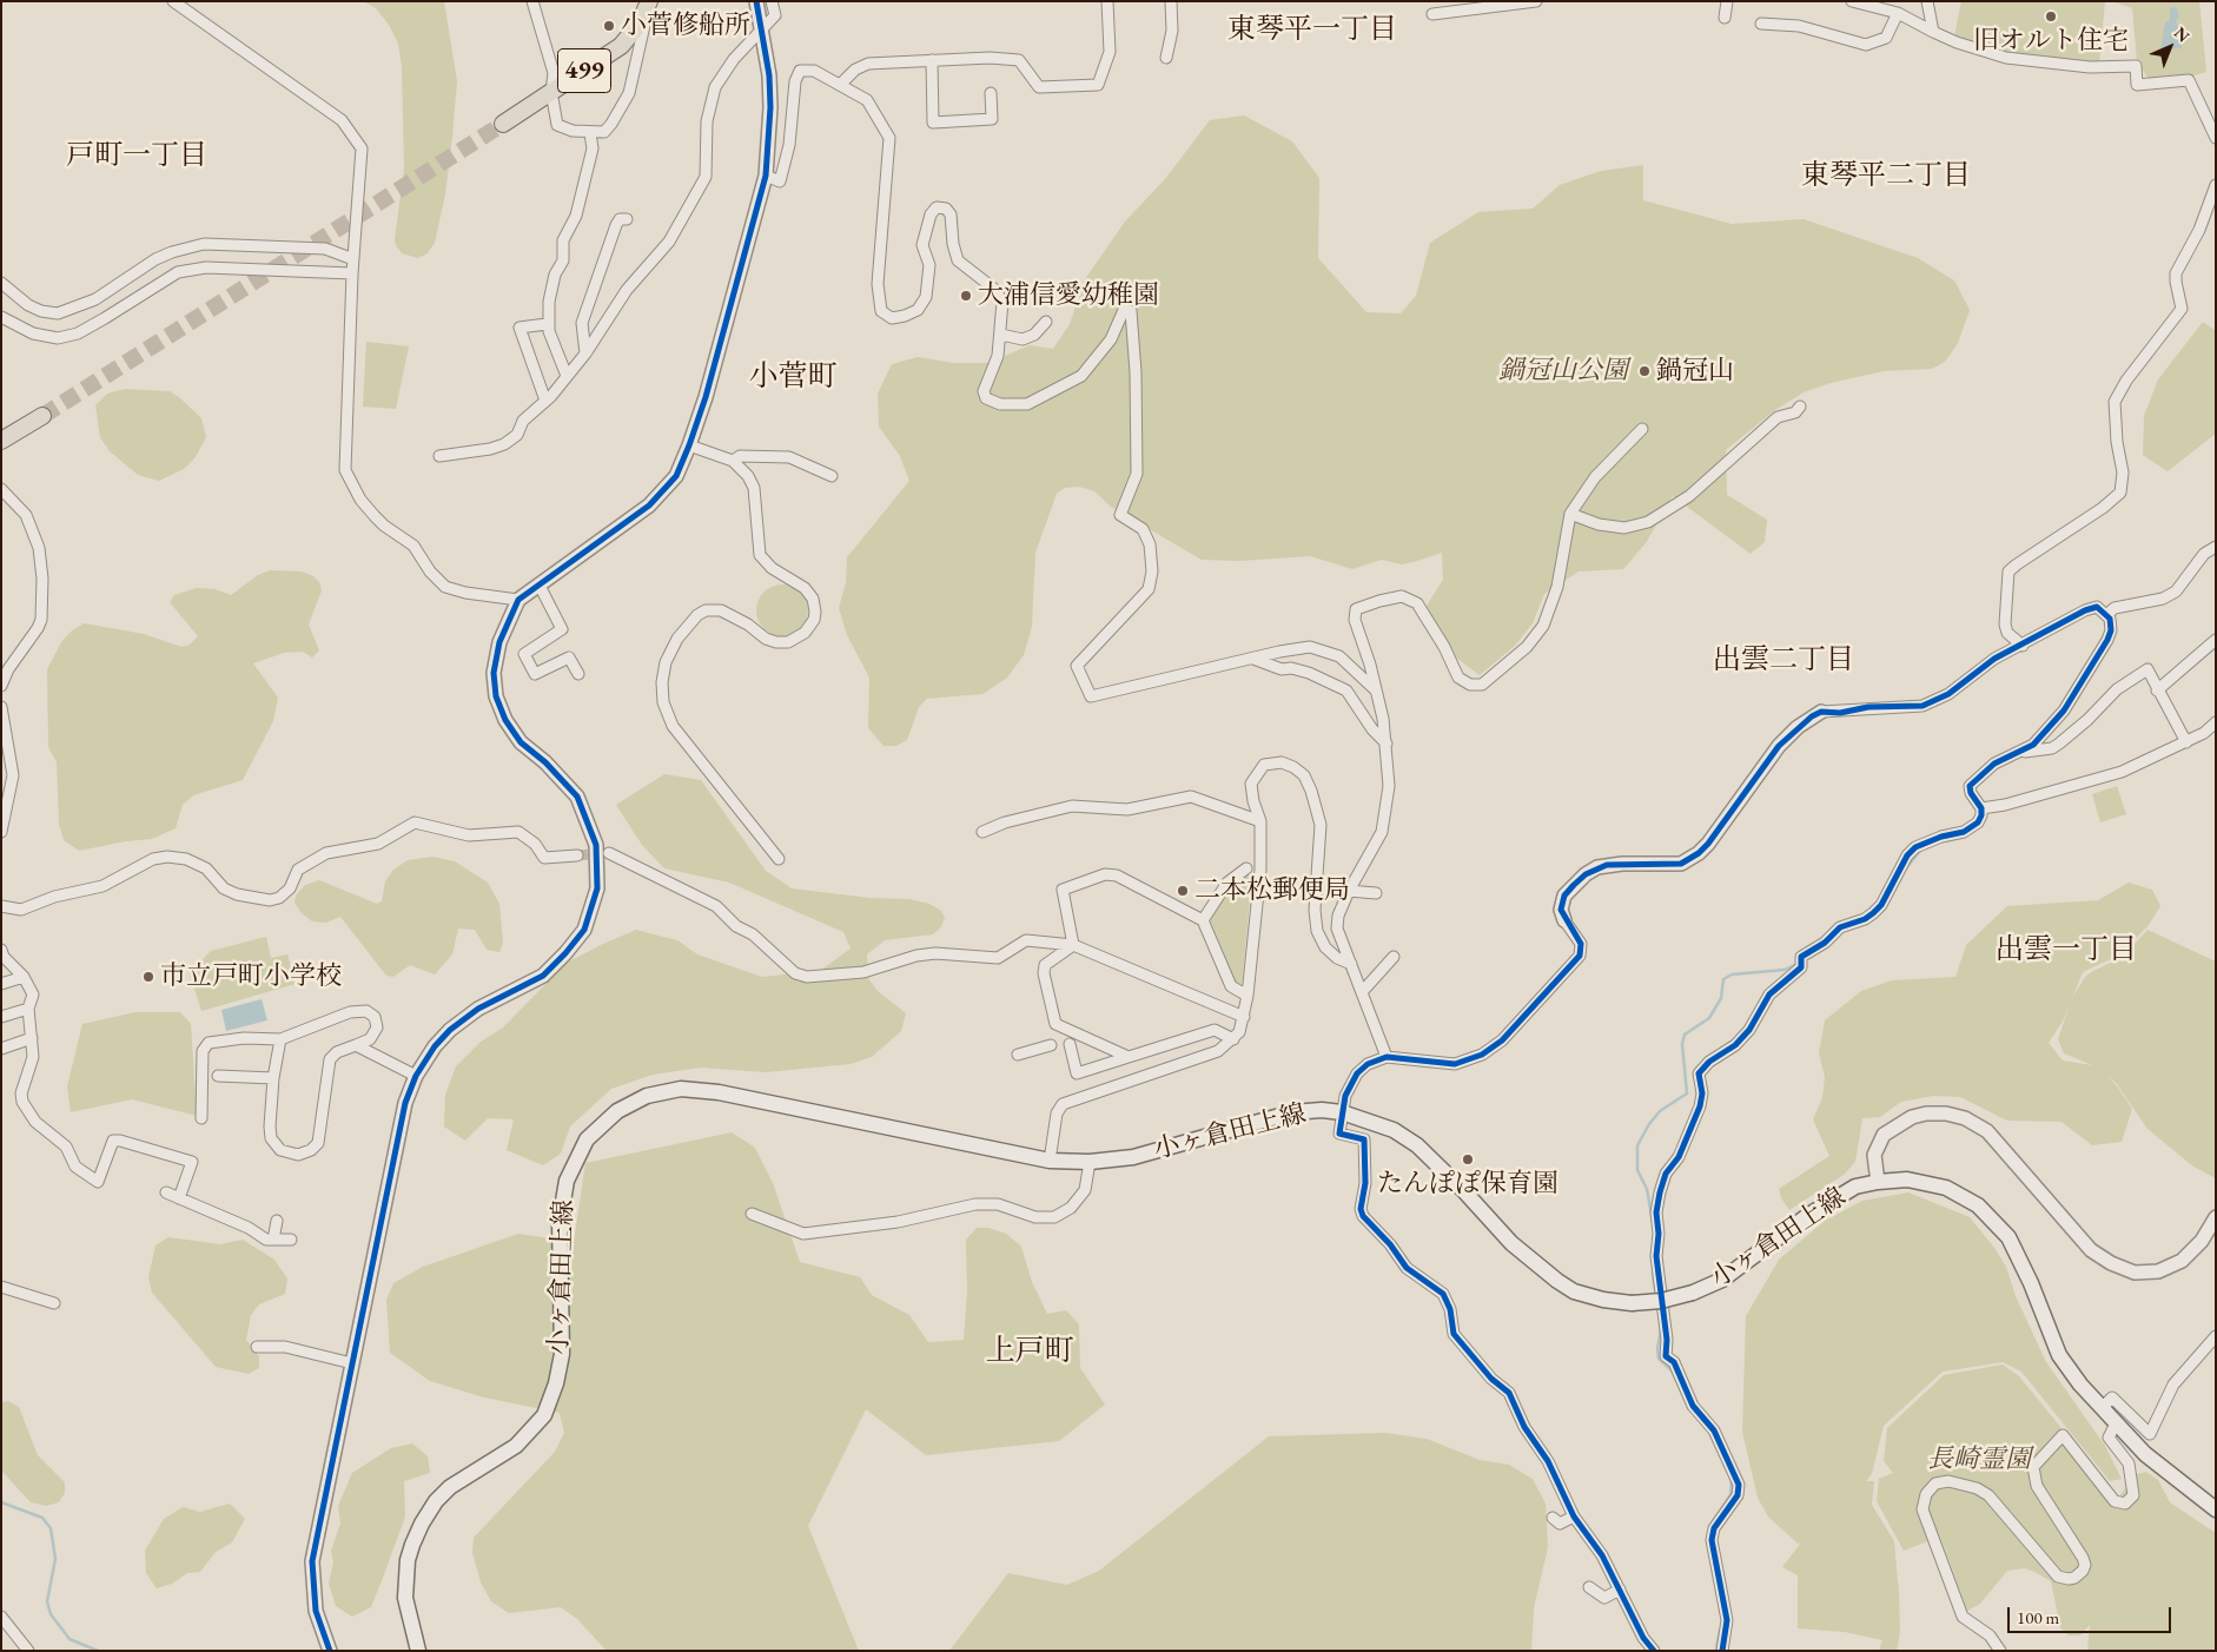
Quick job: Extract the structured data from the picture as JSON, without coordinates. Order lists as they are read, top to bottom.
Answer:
{
  "streets": {
    "highway": ["499"],
    "main road": ["小ヶ倉田上線"]
  },
  "districts": [
    "東琴平一丁目",
    "戸町一丁目",
    "東琴平二丁目",
    "小菅町",
    "出雲二丁目",
    "出雲一丁目",
    "上戸町"
  ],
  "parks": ["鍋冠山公園", "長崎霊園"],
  "places": [
    "旧オルト住宅",
    "小菅修船所",
    "大浦信愛幼稚園",
    "鍋冠山",
    "二本松郵便局",
    "市立戸町小学校",
    "たんぽぽ保育園"
  ],
  "scale_bar": "100 m",
  "north": "top right"
}
